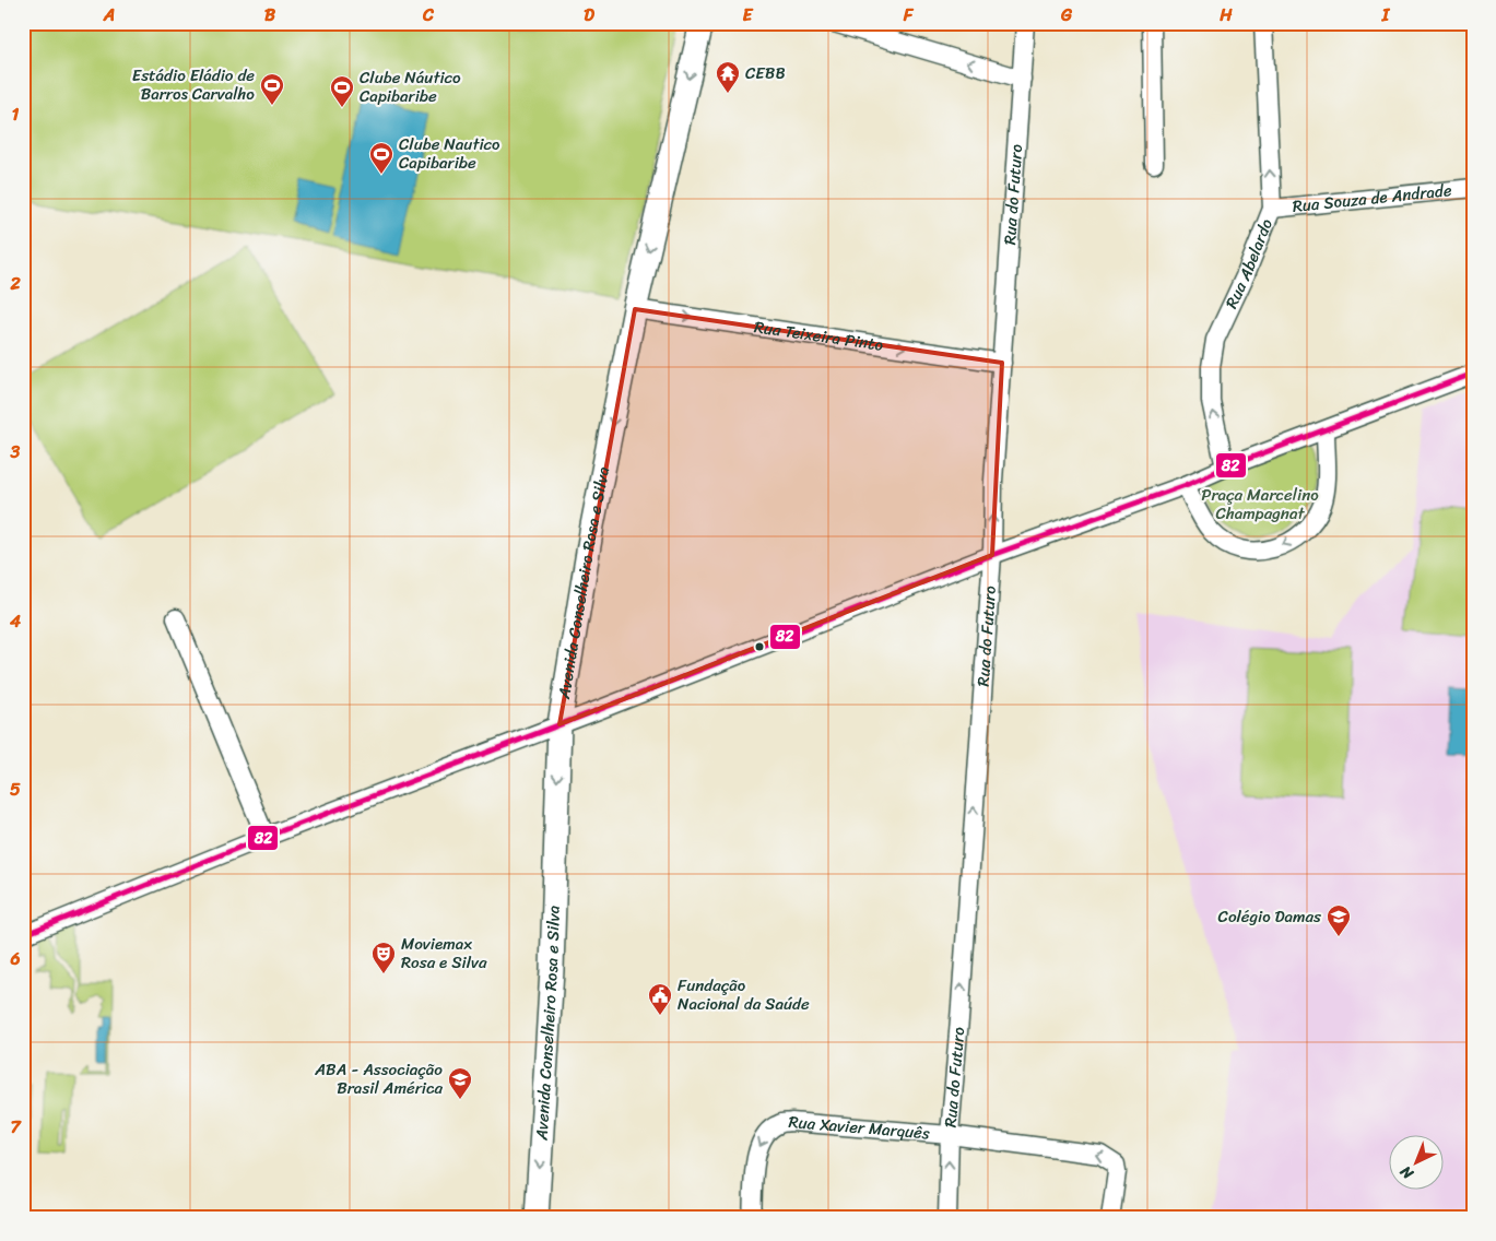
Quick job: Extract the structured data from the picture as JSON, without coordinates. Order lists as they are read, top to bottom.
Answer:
{
  "streets": {
    "main road": ["Avenida Conselheiro Rosa e Silva"],
    "street": [
      "Rua do Futuro",
      "Rua Souza de Andrade",
      "Rua Abelardo",
      "Rua Teixeira Pinto",
      "Rua Xavier Marquês"
    ]
  },
  "crossings": [
    ["Rua do Futuro", "Rua Teixeira Pinto"],
    ["Rua do Futuro", "Rua Xavier Marquês"],
    ["Rua Souza de Andrade", "Rua Abelardo"],
    ["Rua Teixeira Pinto", "Avenida Conselheiro Rosa e Silva"]
  ],
  "one_way": [
    "Rua do Futuro",
    "Rua Abelardo",
    "Rua Teixeira Pinto",
    "Avenida Conselheiro Rosa e Silva"
  ],
  "parks": ["Praça Marcelino Champagnat"],
  "places": {
    "temple": ["CEBB"],
    "sports": ["Estádio Eládio de Barros Carvalho", "Clube Náutico Capibaribe", "Clube Nautico Capibaribe"],
    "school or university": ["Colégio Damas", "ABA - Associação Brasil América"],
    "theatre": ["Moviemax Rosa e Silva"],
    "public building": ["Fundação Nacional da Saúde"]
  },
  "lines": ["transit line 82"],
  "north": "bottom left",
  "grid": {
    "columns": [
      "A",
      "B",
      "C",
      "D",
      "E",
      "F",
      "G",
      "H",
      "I"
    ],
    "rows": [
      "1",
      "2",
      "3",
      "4",
      "5",
      "6",
      "7"
    ]
  }
}
